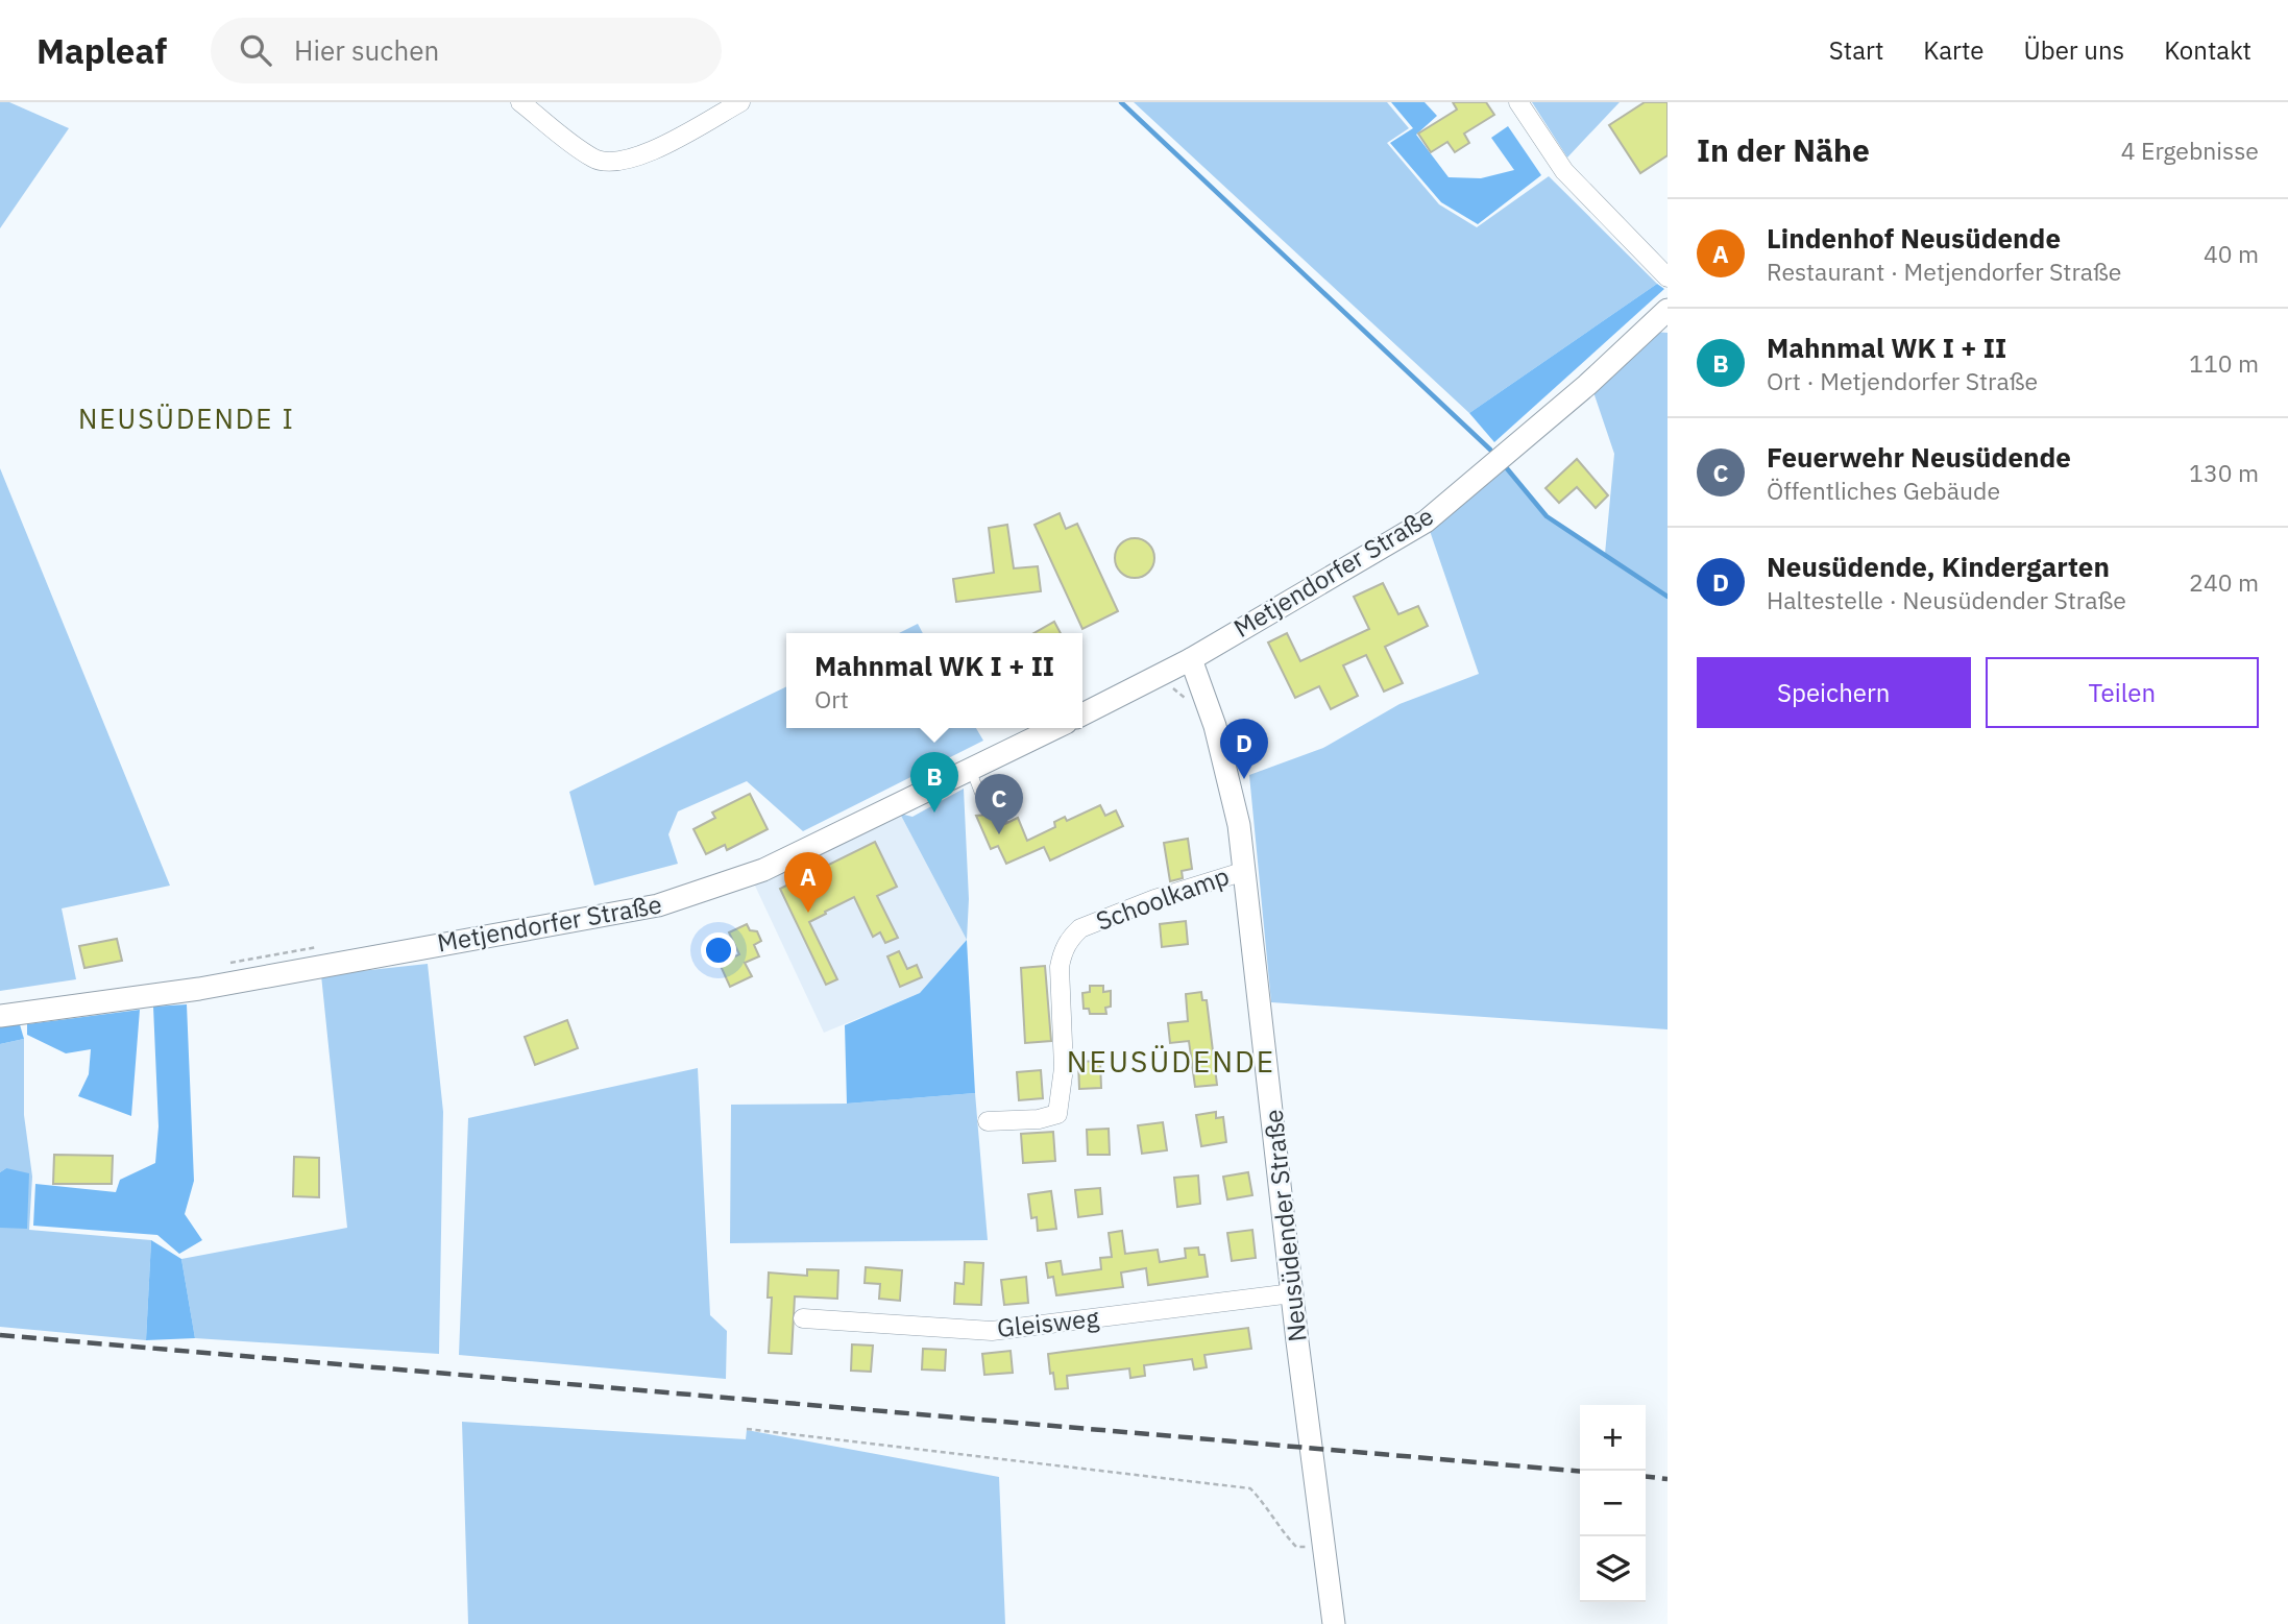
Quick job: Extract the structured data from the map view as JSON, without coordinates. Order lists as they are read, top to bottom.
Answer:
{
  "streets": {
    "street": [
      "Metjendorfer Straße",
      "Schoolkamp",
      "Neusüdender Straße",
      "Gleisweg"
    ]
  },
  "crossings": [
    ["Metjendorfer Straße", "Neusüdender Straße"],
    ["Schoolkamp", "Neusüdender Straße"],
    ["Neusüdender Straße", "Gleisweg"]
  ],
  "districts": ["NEUSÜDENDE I", "NEUSÜDENDE"],
  "page": {
    "header": "Mapleaf",
    "search": "Hier suchen",
    "nav": [
      "Start",
      "Karte",
      "Über uns",
      "Kontakt"
    ],
    "heading": ["In der Nähe", "4 Ergebnisse"],
    "list": [
      {
        "mark": "A",
        "name": "Lindenhof Neusüdende",
        "note": "Restaurant · Metjendorfer Straße",
        "value": "40 m"
      },
      {
        "mark": "B",
        "name": "Mahnmal WK I + II",
        "note": "Ort · Metjendorfer Straße",
        "value": "110 m"
      },
      {
        "mark": "C",
        "name": "Feuerwehr Neusüdende",
        "note": "Öffentliches Gebäude",
        "value": "130 m"
      },
      {
        "mark": "D",
        "name": "Neusüdende, Kindergarten",
        "note": "Haltestelle · Neusüdender Straße",
        "value": "240 m"
      }
    ],
    "popup": ["Mahnmal WK I + II", "Ort"],
    "buttons": ["Speichern", "Teilen"],
    "pins": [
      "D",
      "B",
      "C",
      "A"
    ],
    "map_buttons": ["+", "−"]
  }
}
